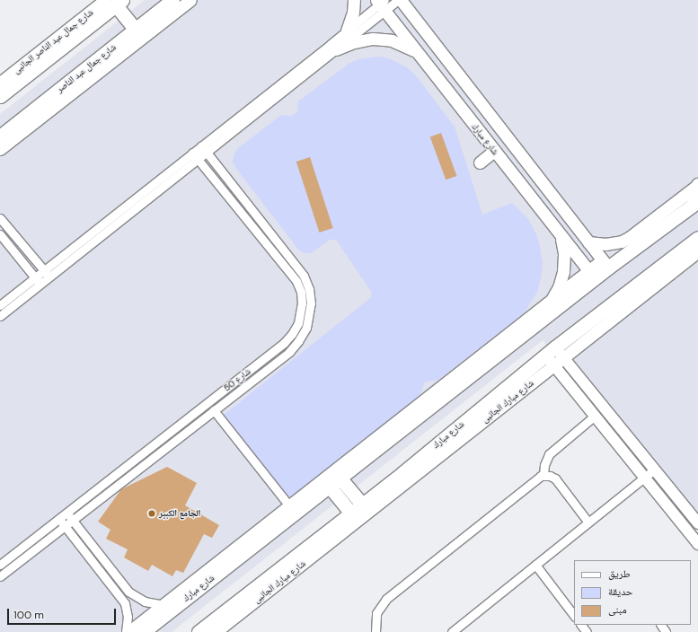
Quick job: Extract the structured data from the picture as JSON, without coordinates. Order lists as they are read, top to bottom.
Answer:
{
  "streets": {
    "main road": [
      "شارع جمال عبد الناصر الجانبى",
      "شارع جمال عبد الناصر",
      "شارع مبارك",
      "شارع مبارك الجانبى"
    ],
    "street": ["شارع 50"]
  },
  "crossings": [
    ["شارع مبارك", "شارع مبارك الجانبى"]
  ],
  "places": ["الجامع الكبير"],
  "legend": ["طريق", "حديقة", "مبنى"],
  "scale_bar": "100 m"
}
